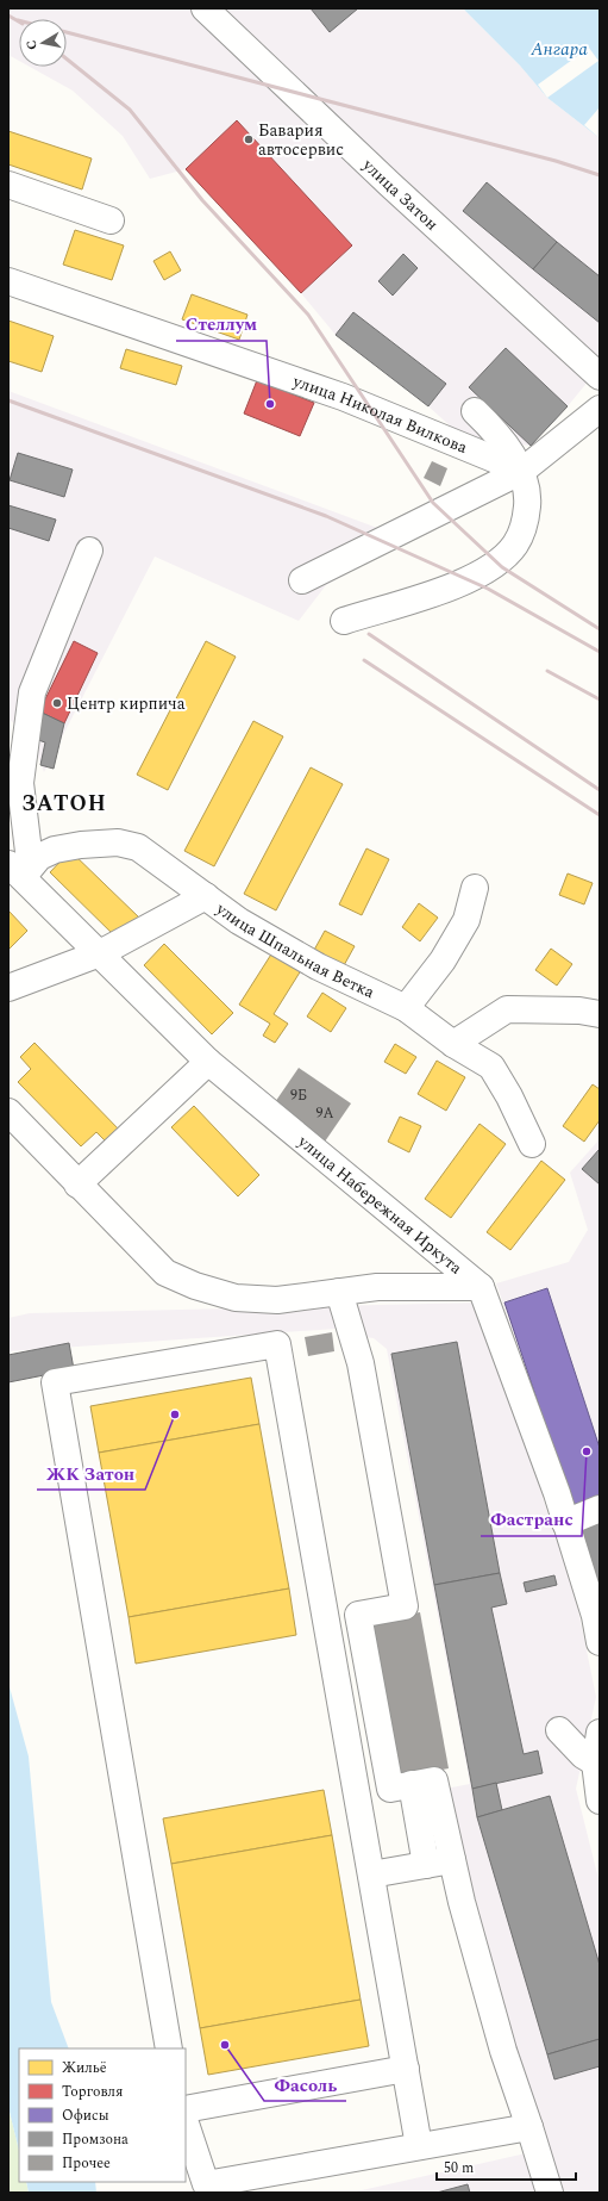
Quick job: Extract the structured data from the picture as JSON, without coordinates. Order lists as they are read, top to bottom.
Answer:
{
  "streets": {
    "street": [
      "улица Затон",
      "улица Николая Вилкова",
      "улица Шпальная Ветка",
      "улица Набережная Иркута"
    ]
  },
  "crossings": [
    ["улица Шпальная Ветка", "улица Набережная Иркута"]
  ],
  "districts": ["ЗАТОН"],
  "water": ["Ангара"],
  "places": [
    "Бавария автосервис",
    "Стеллум",
    "Центр кирпича",
    "ЖК Затон",
    "Фастранс",
    "Фасоль"
  ],
  "house_numbers": ["9Б", "9А"],
  "legend": [
    "Жильё",
    "Торговля",
    "Офисы",
    "Промзона",
    "Прочее"
  ],
  "scale_bar": "50 m",
  "north": "left"
}
